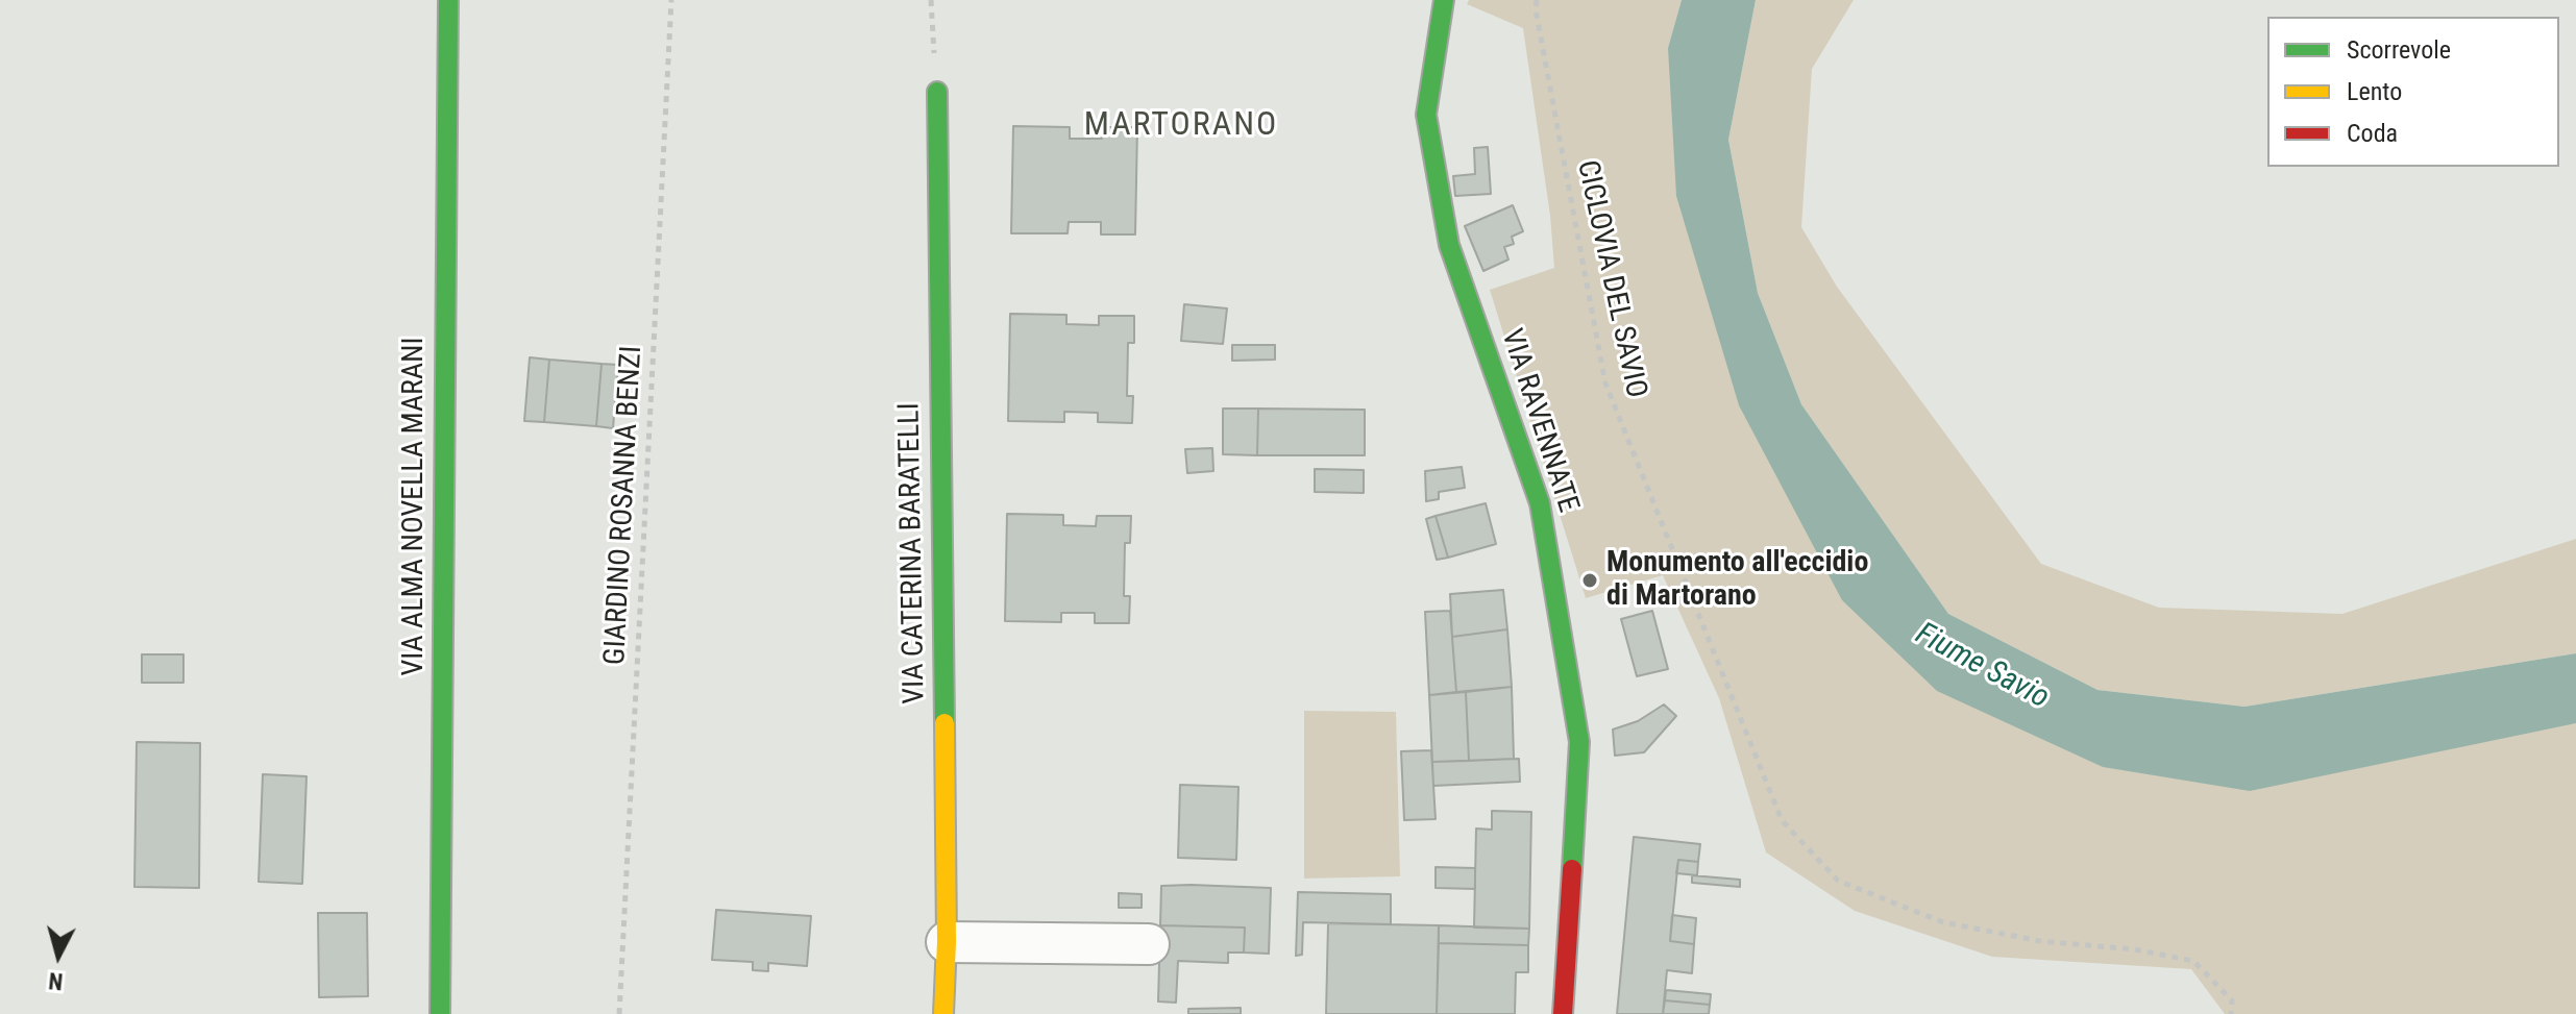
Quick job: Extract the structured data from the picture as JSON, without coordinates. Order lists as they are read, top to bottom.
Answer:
{
  "streets": {
    "street": ["VIA RAVENNATE", "VIA ALMA NOVELLA MARANI", "VIA CATERINA BARATELLI"],
    "path": ["CICLOVIA DEL SAVIO", "GIARDINO ROSANNA BENZI"]
  },
  "districts": ["MARTORANO"],
  "water": ["Fiume Savio"],
  "places": ["Monumento all'eccidio di Martorano"],
  "legend": ["Scorrevole", "Lento", "Coda"],
  "north": "bottom"
}
